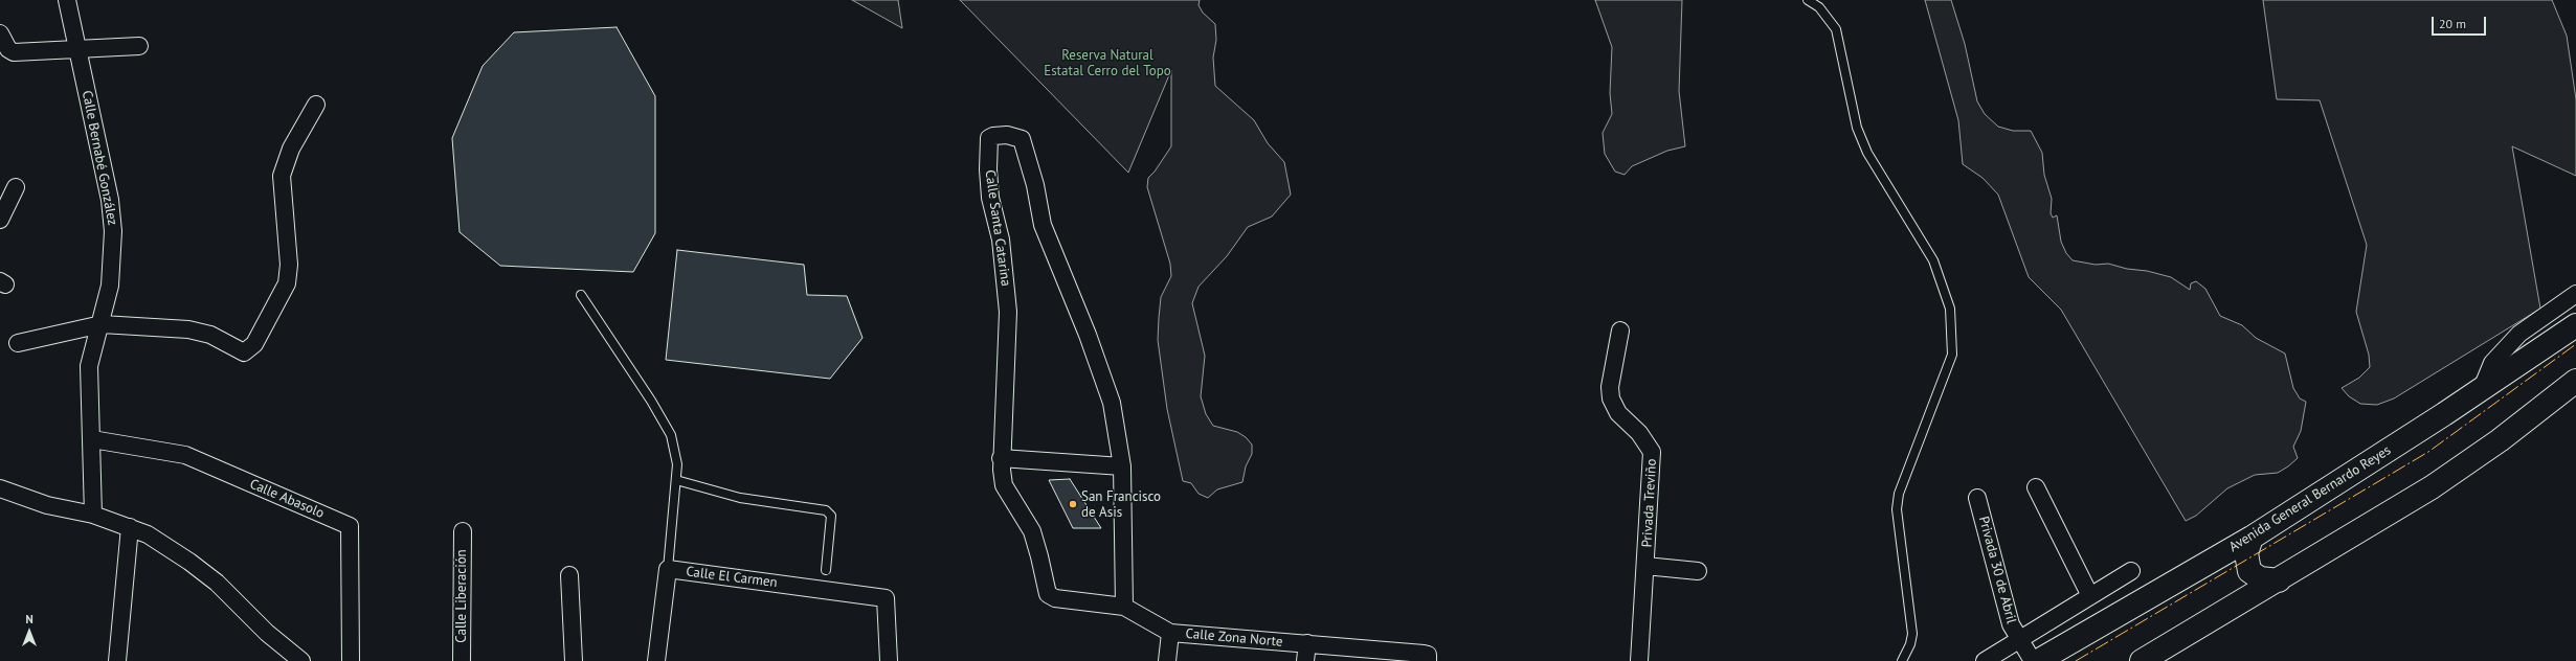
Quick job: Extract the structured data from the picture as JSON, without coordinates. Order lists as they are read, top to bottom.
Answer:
{
  "streets": {
    "main road": ["Avenida General Bernardo Reyes"],
    "street": [
      "Calle Bernabé González",
      "Calle Santa Catarina",
      "Calle Abasolo",
      "Privada Treviño",
      "Privada 30 de Abril",
      "Calle El Carmen",
      "Calle Liberación",
      "Calle Zona Norte"
    ]
  },
  "crossings": [
    ["Calle Bernabé González", "Calle Abasolo"],
    ["Calle Santa Catarina", "Calle Zona Norte"]
  ],
  "parks": ["Reserva Natural Estatal Cerro del Topo"],
  "places": ["San Francisco de Asis"],
  "scale_bar": "20 m",
  "north": "top"
}
